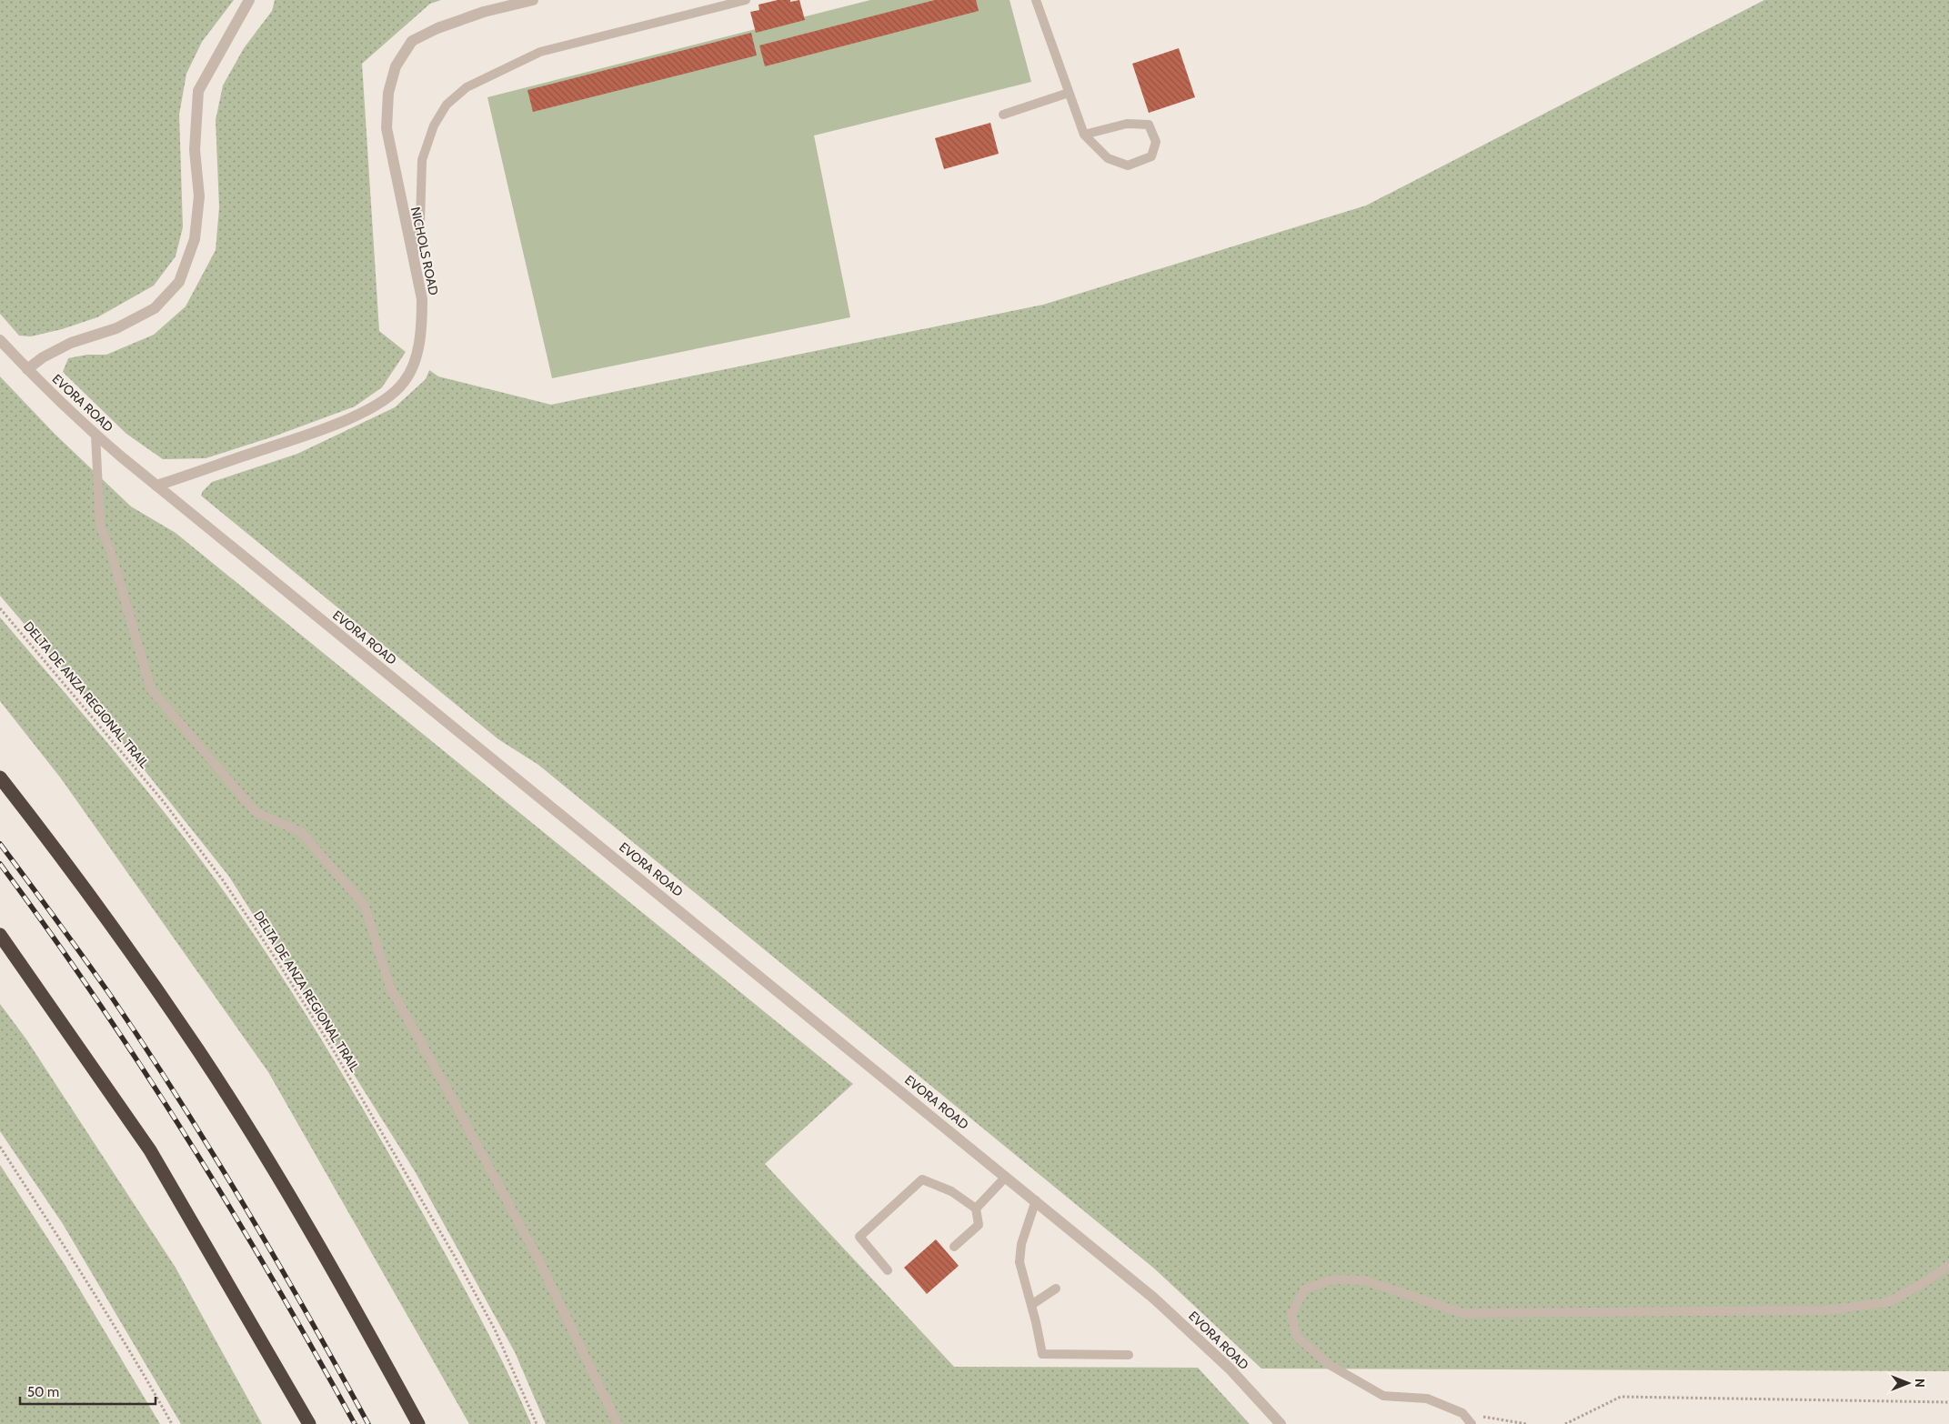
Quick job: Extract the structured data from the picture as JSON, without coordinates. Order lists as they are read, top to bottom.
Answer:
{
  "streets": {
    "street": ["NICHOLS ROAD", "EVORA ROAD"],
    "path": ["DELTA DE ANZA REGIONAL TRAIL"]
  },
  "crossings": [
    ["NICHOLS ROAD", "EVORA ROAD"]
  ],
  "scale_bar": "50 m",
  "north": "right"
}
